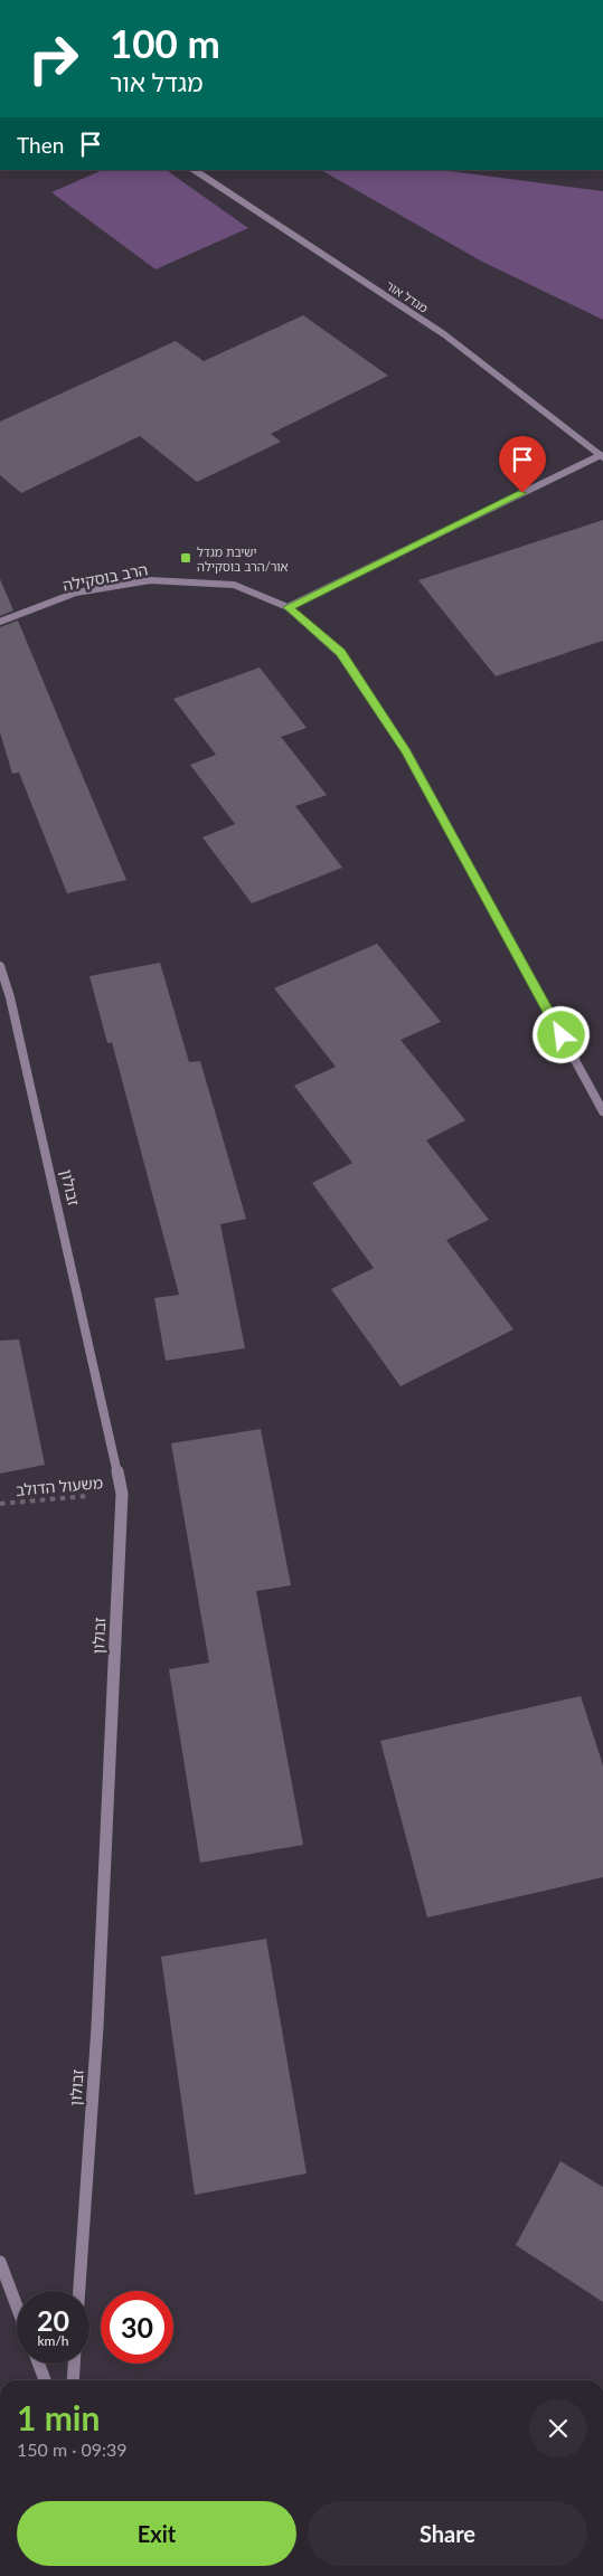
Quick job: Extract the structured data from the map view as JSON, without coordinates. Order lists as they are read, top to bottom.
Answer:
{
  "streets": {
    "street": ["מגדל אור", "הרב בוסקילה", "זבולון"],
    "path": ["משעול הדולב"]
  },
  "crossings": [
    ["מגדל אור", "הרב בוסקילה"],
    ["זבולון", "משעול הדולב"]
  ],
  "places": {
    "transit": ["ישיבת מגדל אור/הרב בוסקילה"]
  },
  "page": {
    "turn": ["100 m", "מגדל אור"],
    "then": "Then",
    "speed": "20 km/h",
    "limit": "30",
    "heading": ["1 min", "150 m · 09:39"],
    "buttons": ["Exit", "Share"]
  }
}
